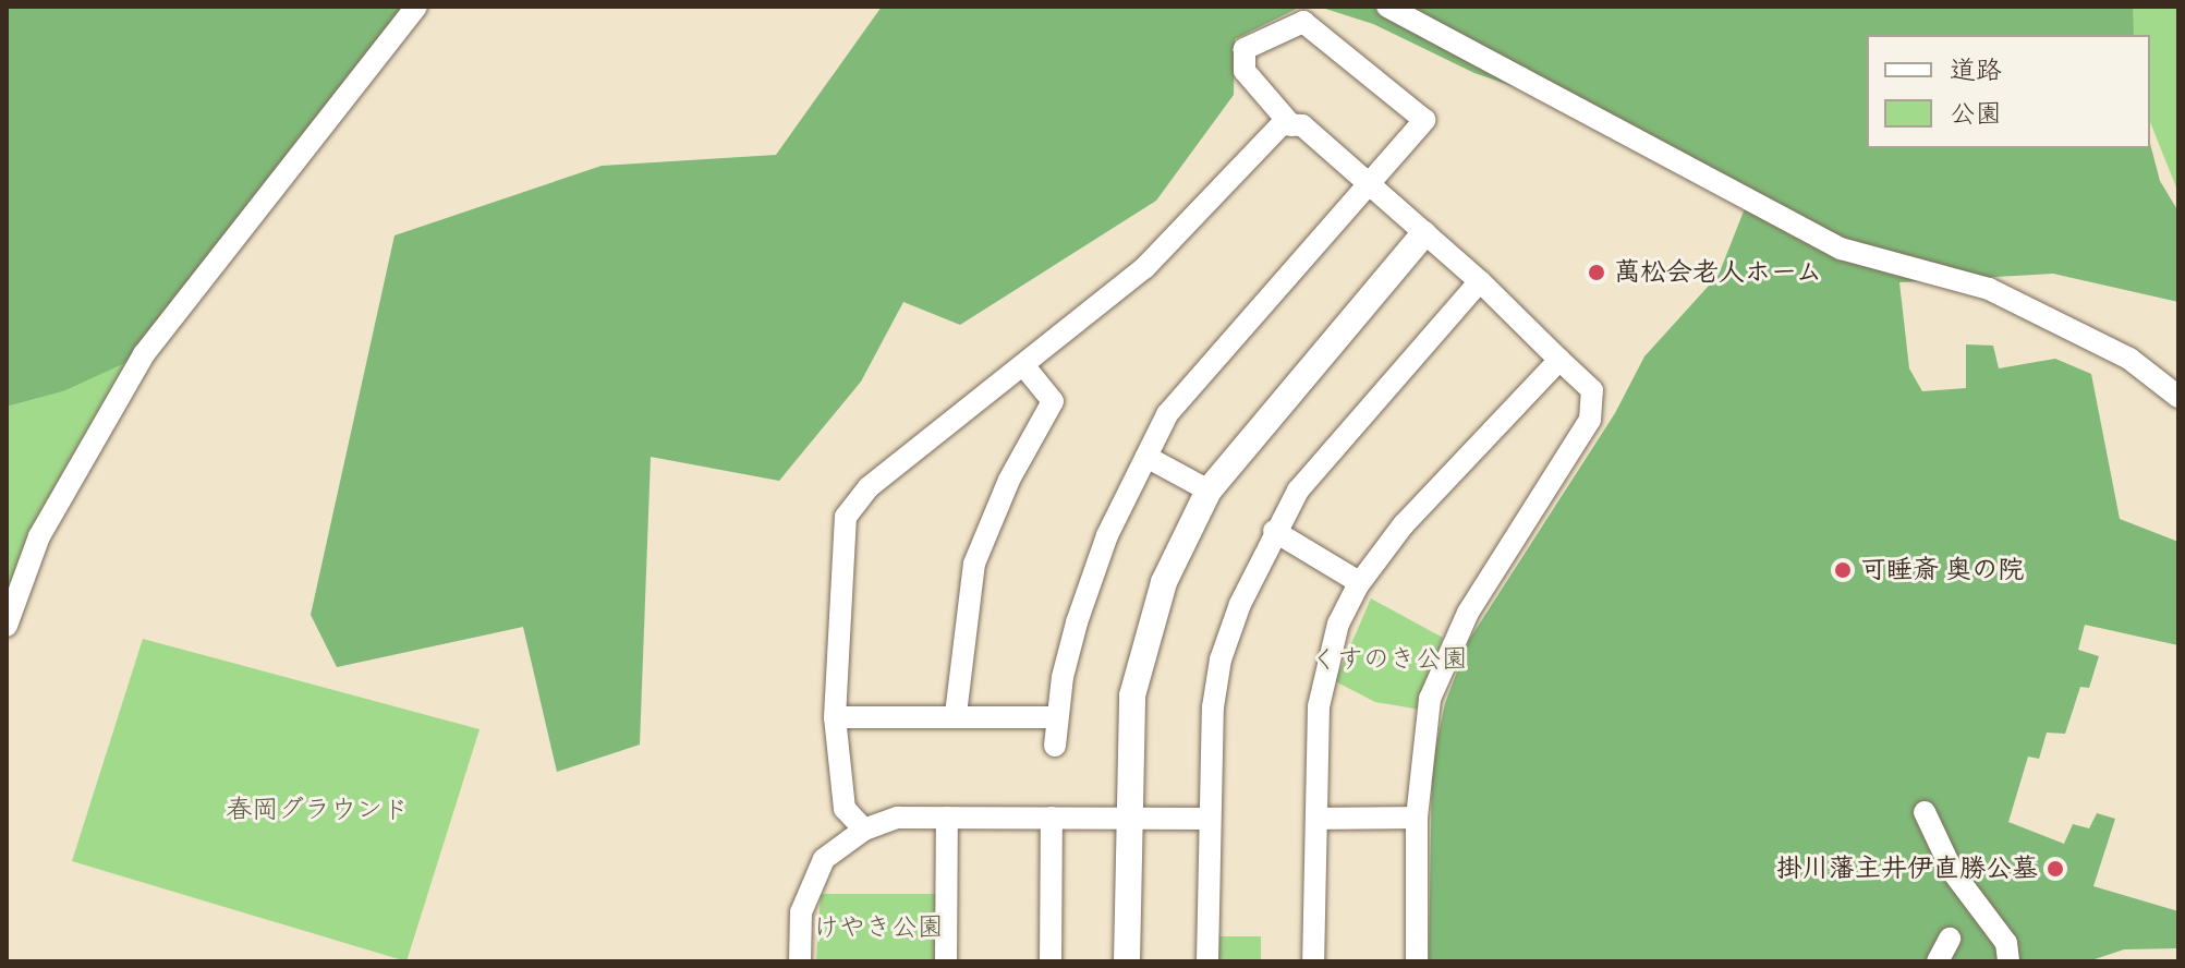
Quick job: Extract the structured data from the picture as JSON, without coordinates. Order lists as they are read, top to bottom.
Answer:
{
  "parks": ["くすのき公園", "春岡グラウンド", "けやき公園"],
  "places": ["萬松会老人ホーム", "可睡斎 奥の院", "掛川藩主井伊直勝公墓"],
  "legend": ["道路", "公園"]
}
